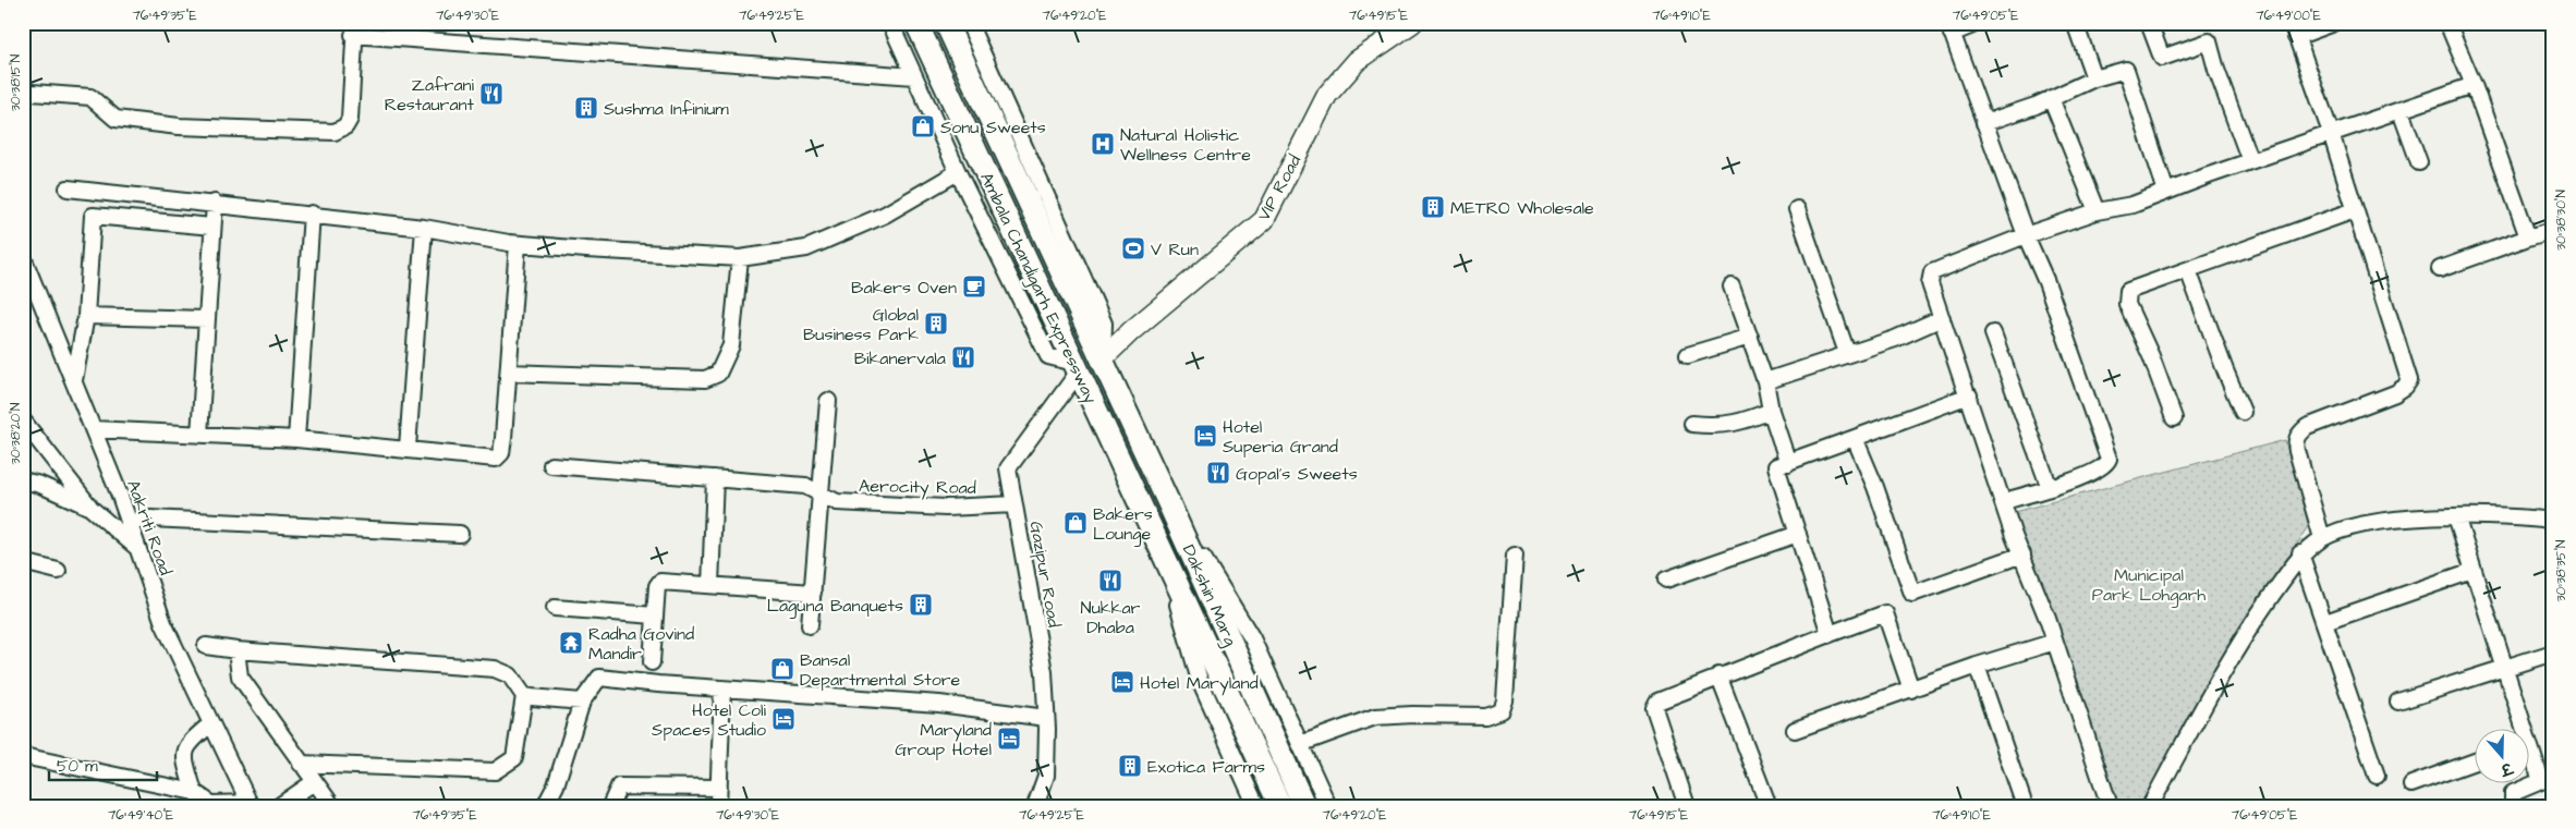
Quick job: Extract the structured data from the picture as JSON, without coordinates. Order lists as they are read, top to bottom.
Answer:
{
  "streets": {
    "highway": ["Ambala Chandigarh Expressway", "Dakshin Marg"],
    "main road": ["VIP Road"],
    "street": ["Aerocity Road", "Aakriti Road", "Gazipur Road"]
  },
  "crossings": [
    ["VIP Road", "Ambala Chandigarh Expressway"],
    ["Ambala Chandigarh Expressway", "Gazipur Road"],
    ["Ambala Chandigarh Expressway", "Dakshin Marg"],
    ["Aerocity Road", "Gazipur Road"]
  ],
  "parks": ["Municipal Park Lohgarh"],
  "places": {
    "restaurant": [
      "Zafrani Restaurant",
      "Bikanervala",
      "Gopal's Sweets",
      "Nukkar Dhaba"
    ],
    "building": [
      "Sushma Infinium",
      "METRO Wholesale",
      "Global Business Park",
      "Laguna Banquets",
      "Exotica Farms"
    ],
    "shop": ["Sonu Sweets", "Bakers Lounge", "Bansal Departmental Store"],
    "hospital": ["Natural Holistic Wellness Centre"],
    "sports": ["V Run"],
    "cafe": ["Bakers Oven"],
    "hotel": [
      "Hotel Superia Grand",
      "Hotel Maryland",
      "Hotel Coli Spaces Studio",
      "Maryland Group Hotel"
    ],
    "temple": ["Radha Govind Mandir"]
  },
  "scale_bar": "50 m",
  "north": "bottom",
  "coordinates": [
    "76°49'35\"E",
    "76°49'30\"E",
    "76°49'25\"E",
    "76°49'20\"E",
    "76°49'15\"E",
    "76°49'10\"E",
    "76°49'05\"E",
    "76°49'00\"E",
    "30°38'15\"N",
    "30°38'30\"N",
    "30°38'20\"N",
    "30°38'35\"N",
    "76°49'40\"E"
  ]
}
